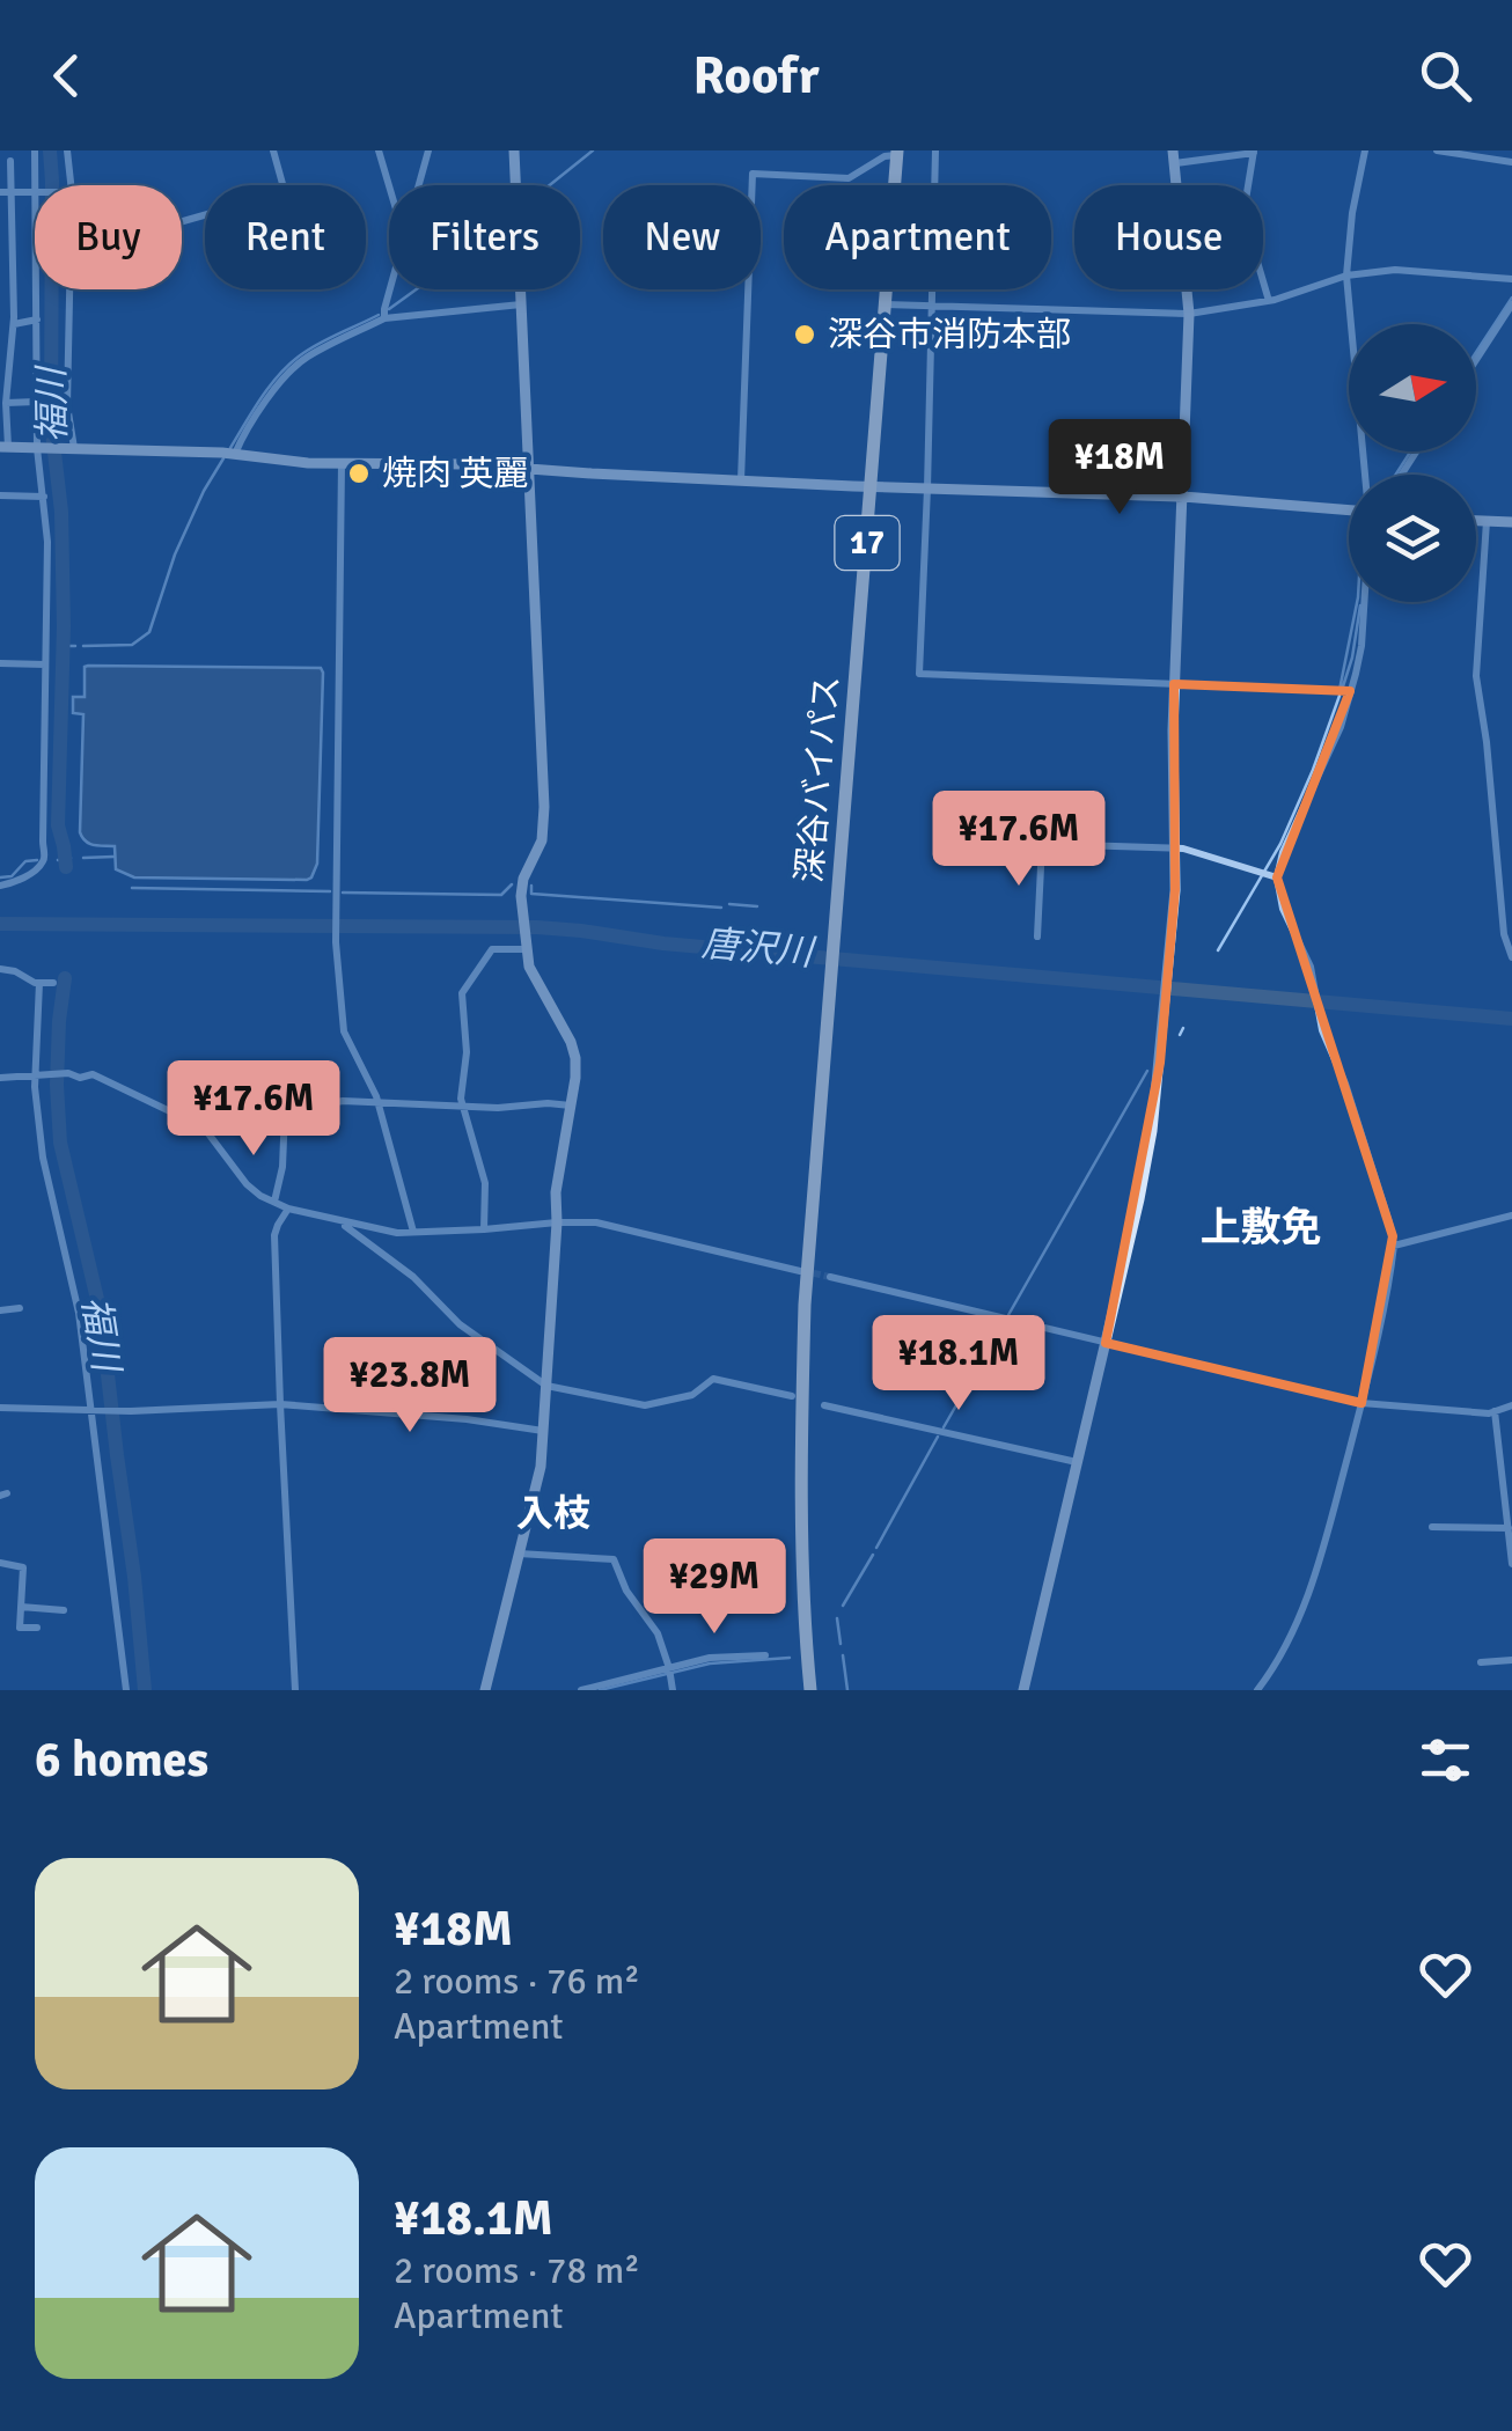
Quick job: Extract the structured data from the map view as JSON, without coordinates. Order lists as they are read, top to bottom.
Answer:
{
  "streets": {
    "highway": ["17", "深谷バイパス"]
  },
  "districts": ["上敷免", "入枝"],
  "water": ["福川", "唐沢川"],
  "places": ["深谷市消防本部", "焼肉 英麗"],
  "north": "right",
  "page": {
    "header": "Roofr",
    "chip": [
      "Buy",
      "Rent",
      "Filters",
      "New",
      "Apartment",
      "House"
    ],
    "price": [
      "¥18M",
      "¥17.6M",
      "¥17.6M",
      "¥18.1M",
      "¥23.8M",
      "¥29M"
    ],
    "heading": "6 homes",
    "list": [
      {
        "name": "¥18M",
        "note": "2 rooms · 76 m² · Apartment"
      },
      {
        "name": "¥18.1M",
        "note": "2 rooms · 78 m² · Apartment"
      }
    ]
  }
}
